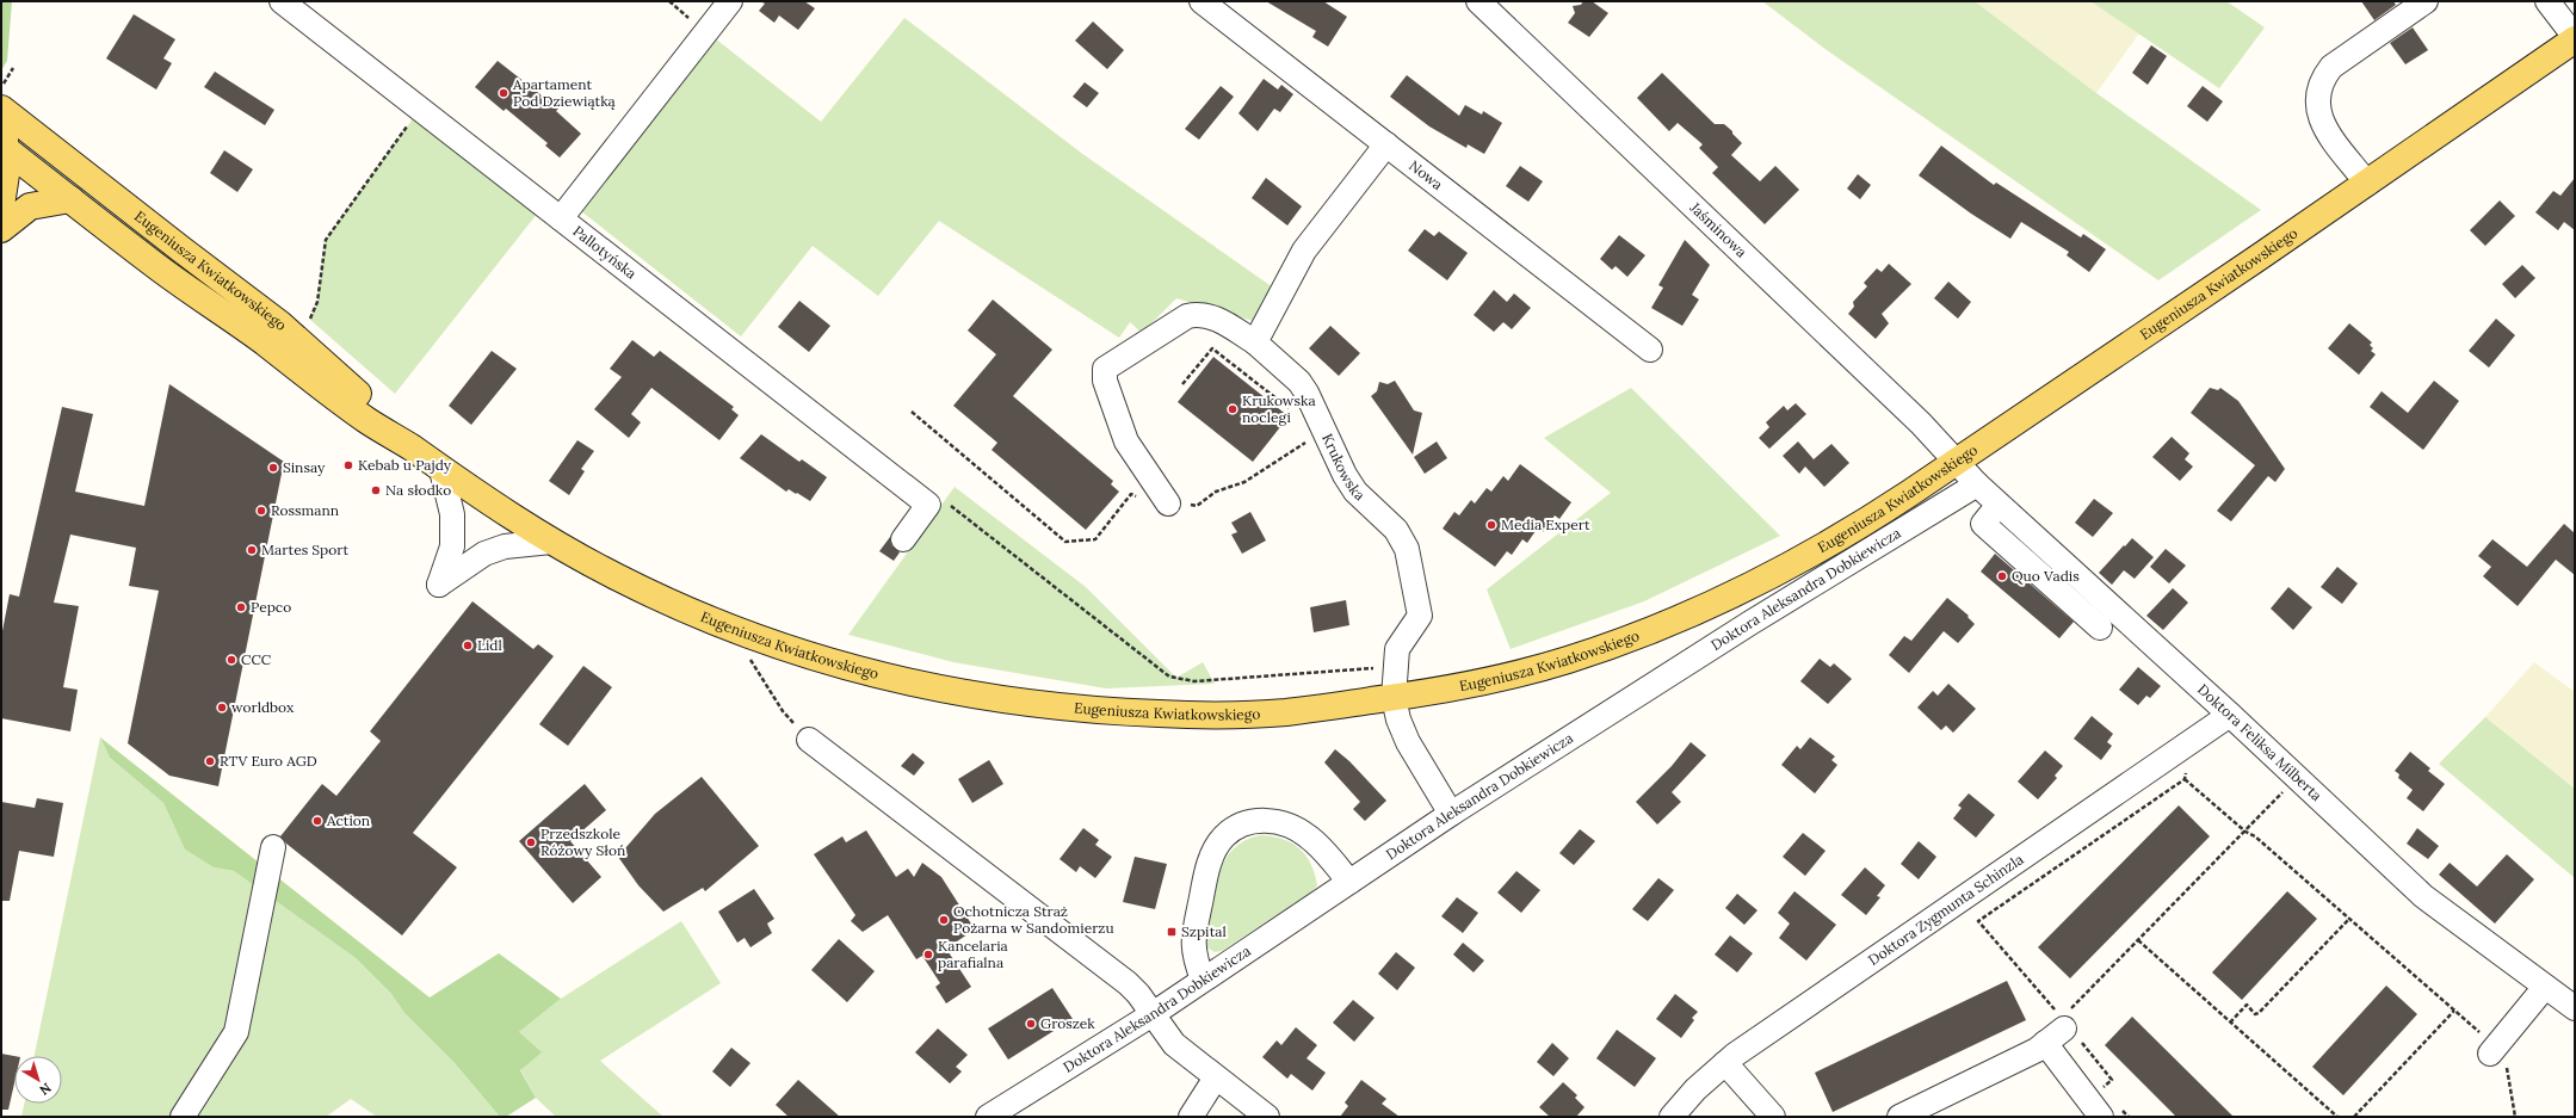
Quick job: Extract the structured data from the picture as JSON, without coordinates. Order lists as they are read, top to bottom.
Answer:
{
  "streets": {
    "main road": ["Eugeniusza Kwiatkowskiego"],
    "street": [
      "Nowa",
      "Jaśminowa",
      "Pallotyńska",
      "Krukowska",
      "Doktora Aleksandra Dobkiewicza",
      "Doktora Feliksa Milberta",
      "Doktora Zygmunta Schinzla"
    ]
  },
  "crossings": [
    ["Jaśminowa", "Eugeniusza Kwiatkowskiego"],
    ["Jaśminowa", "Doktora Feliksa Milberta"],
    ["Eugeniusza Kwiatkowskiego", "Krukowska"],
    ["Eugeniusza Kwiatkowskiego", "Doktora Feliksa Milberta"],
    ["Krukowska", "Doktora Aleksandra Dobkiewicza"],
    ["Doktora Aleksandra Dobkiewicza", "Doktora Feliksa Milberta"],
    ["Doktora Feliksa Milberta", "Doktora Zygmunta Schinzla"]
  ],
  "places": {
    "other": [
      "Apartament Pod Dziewiątką",
      "Krukowska noclegi",
      "Kebab u Pajdy",
      "Sinsay",
      "Na słodko",
      "Rossmann",
      "Media Expert",
      "Martes Sport",
      "Quo Vadis",
      "Pepco",
      "Lidl",
      "CCC",
      "worldbox",
      "RTV Euro AGD",
      "Action",
      "Przedszkole Różowy Słoń",
      "Ochotnicza Straż Pożarna w Sandomierzu",
      "Kancelaria parafialna",
      "Groszek"
    ],
    "transit": ["Szpital"]
  },
  "north": "bottom right"
}
